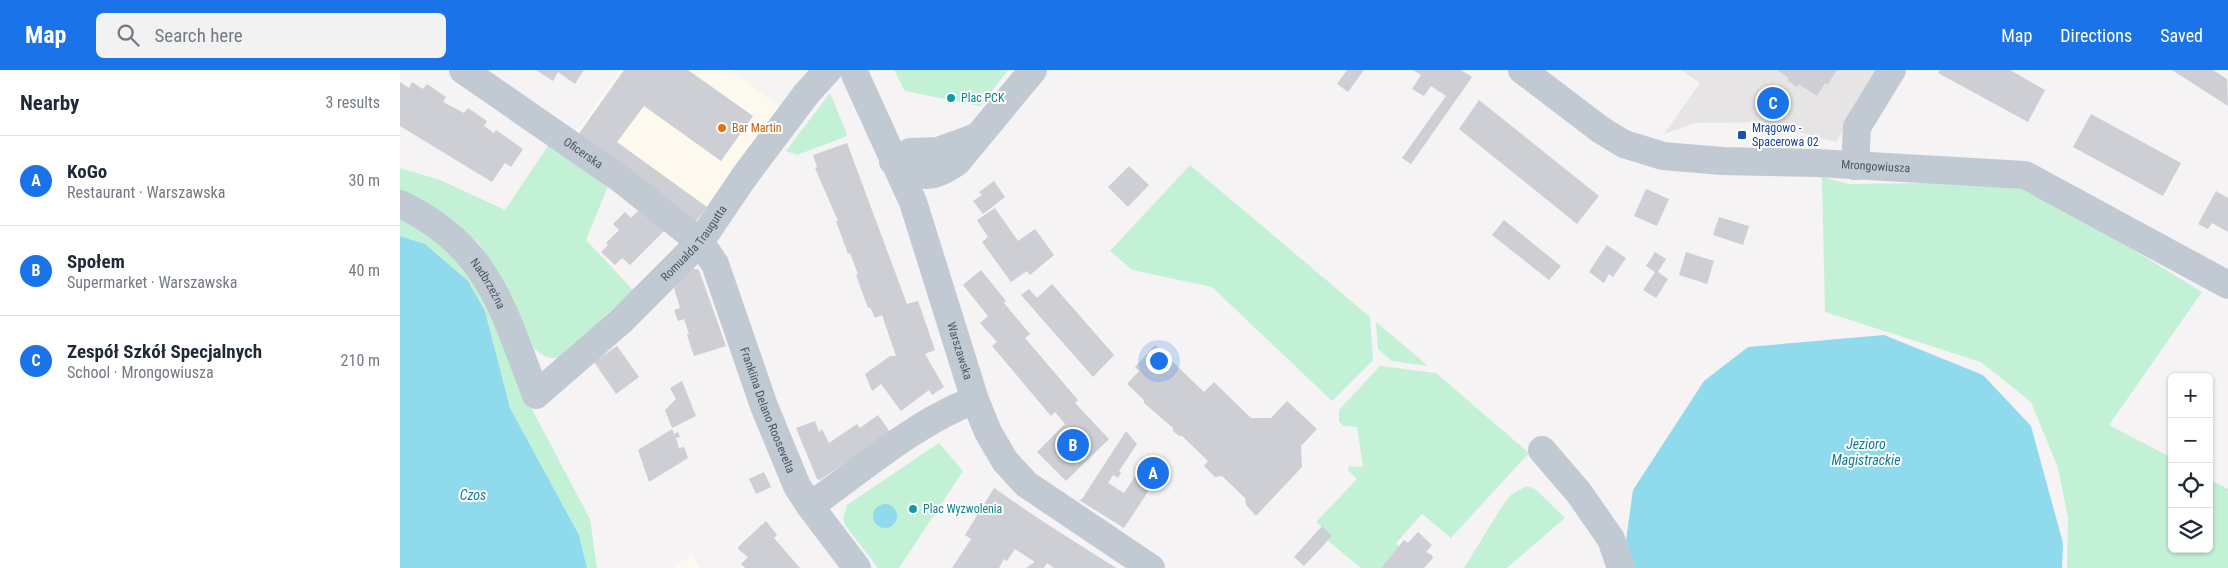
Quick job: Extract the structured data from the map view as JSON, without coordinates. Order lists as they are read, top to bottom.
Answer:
{
  "streets": {
    "street": [
      "Oficerska",
      "Mrongowiusza",
      "Romualda Traugutta",
      "Nadbrzeżna",
      "Warszawska",
      "Franklina Delano Roosevelta"
    ]
  },
  "crossings": [
    ["Oficerska", "Romualda Traugutta"],
    ["Oficerska", "Franklina Delano Roosevelta"],
    ["Romualda Traugutta", "Nadbrzeżna"],
    ["Romualda Traugutta", "Franklina Delano Roosevelta"]
  ],
  "water": ["Jezioro Magistrackie", "Czos"],
  "places": {
    "other": ["Plac PCK", "Bar Martin", "Plac Wyzwolenia"],
    "transit": ["Mrągowo - Spacerowa 02"]
  },
  "page": {
    "header": "Map",
    "search": "Search here",
    "nav": ["Map", "Directions", "Saved"],
    "heading": ["Nearby", "3 results"],
    "pins": ["C", "B", "A"],
    "list": [
      {
        "mark": "A",
        "name": "KoGo",
        "note": "Restaurant · Warszawska",
        "value": "30 m"
      },
      {
        "mark": "B",
        "name": "Społem",
        "note": "Supermarket · Warszawska",
        "value": "40 m"
      },
      {
        "mark": "C",
        "name": "Zespół Szkół Specjalnych",
        "note": "School · Mrongowiusza",
        "value": "210 m"
      }
    ],
    "map_buttons": ["+", "−"]
  }
}
